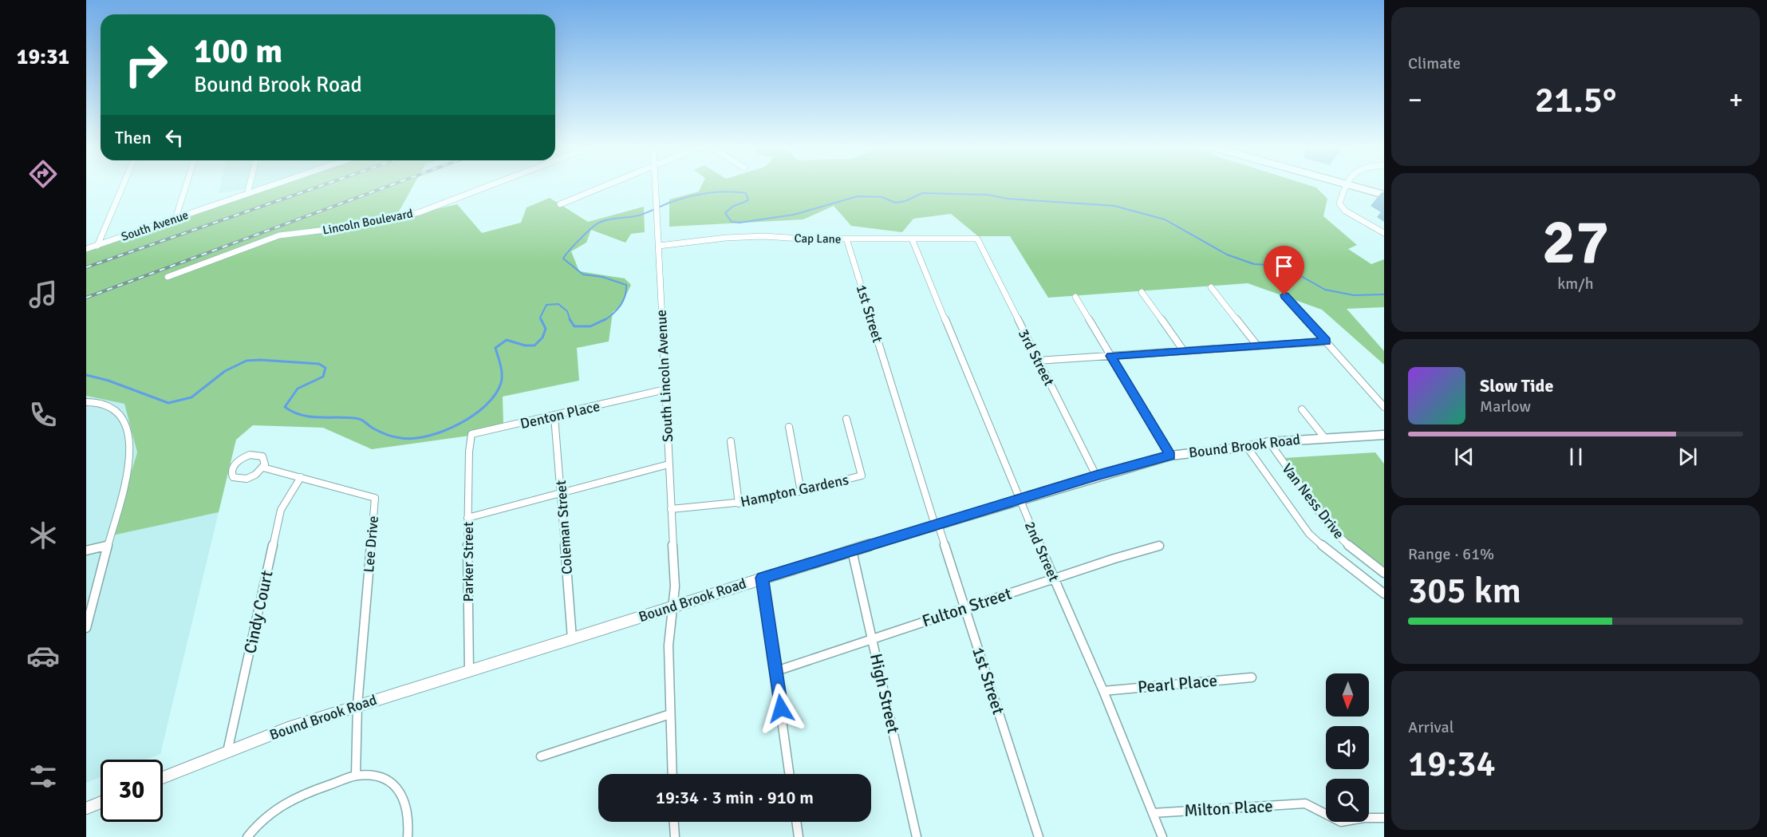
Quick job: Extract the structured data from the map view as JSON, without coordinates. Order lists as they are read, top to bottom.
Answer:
{
  "streets": {
    "main road": ["Bound Brook Road"],
    "street": [
      "Lincoln Boulevard",
      "South Avenue",
      "Cap Lane",
      "1st Street",
      "3rd Street",
      "South Lincoln Avenue",
      "Denton Place",
      "Hampton Gardens",
      "Van Ness Drive",
      "Coleman Street",
      "Lee Drive",
      "2nd Street",
      "Parker Street",
      "Fulton Street",
      "Cindy Court",
      "Pearl Place",
      "High Street",
      "Milton Place"
    ]
  },
  "crossings": [
    ["Cap Lane", "1st Street"],
    ["Cap Lane", "3rd Street"],
    ["Cap Lane", "South Lincoln Avenue"],
    ["Cap Lane", "2nd Street"],
    ["1st Street", "Bound Brook Road"],
    ["1st Street", "Fulton Street"],
    ["3rd Street", "Bound Brook Road"],
    ["South Lincoln Avenue", "Denton Place"],
    ["South Lincoln Avenue", "Bound Brook Road"],
    ["South Lincoln Avenue", "Hampton Gardens"],
    ["Denton Place", "Coleman Street"],
    ["Denton Place", "Parker Street"],
    ["Bound Brook Road", "Van Ness Drive"],
    ["Bound Brook Road", "Coleman Street"],
    ["Bound Brook Road", "Lee Drive"],
    ["Bound Brook Road", "2nd Street"],
    ["Bound Brook Road", "Parker Street"],
    ["Bound Brook Road", "Cindy Court"],
    ["Bound Brook Road", "High Street"],
    ["Lee Drive", "Cindy Court"],
    ["2nd Street", "Fulton Street"],
    ["2nd Street", "Pearl Place"],
    ["2nd Street", "Milton Place"],
    ["Fulton Street", "High Street"]
  ],
  "north": "bottom",
  "page": {
    "tabs": "19:31",
    "tile": [
      "Climate",
      ["27", "km/h"],
      ["Range · 61%", "305 km"],
      ["Arrival", "19:34"]
    ],
    "turn": ["100 m", "Bound Brook Road"],
    "heat": ["−", "21.5°", "+"],
    "then": "Then",
    "song": ["Slow Tide", "Marlow"],
    "limit": "30",
    "trip": "19:34 · 3 min · 910 m"
  }
}
